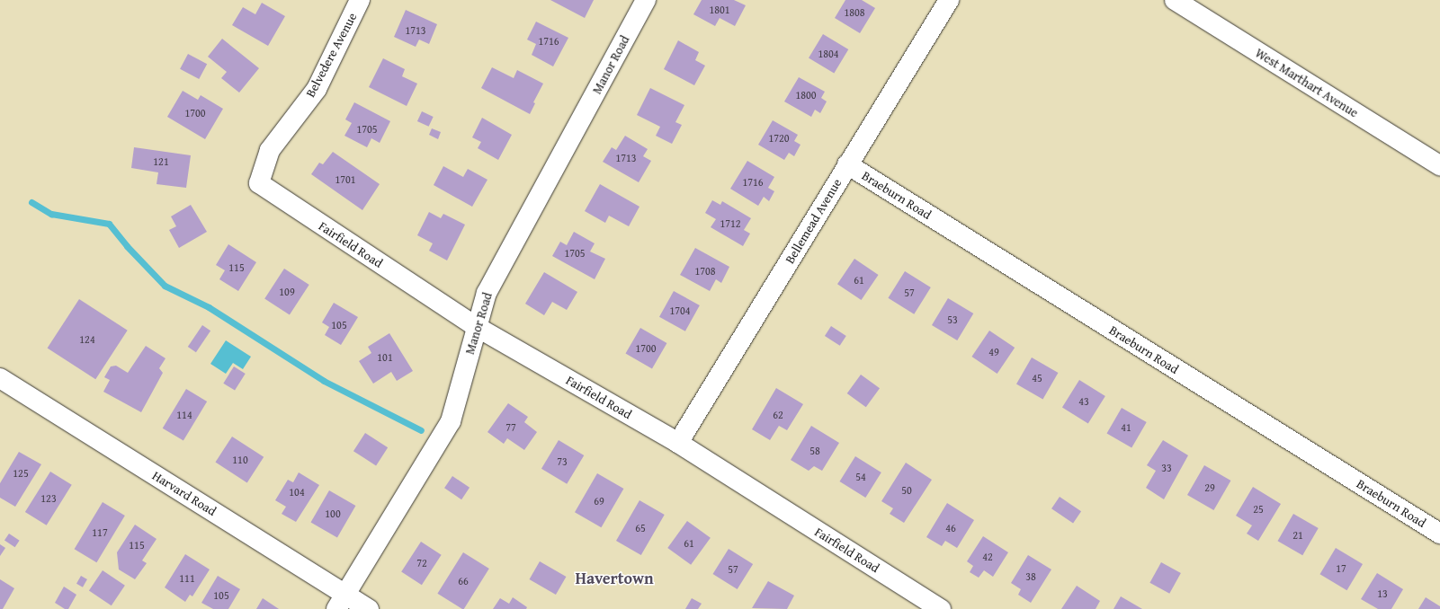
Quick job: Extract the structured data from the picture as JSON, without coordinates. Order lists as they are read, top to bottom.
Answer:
{
  "streets": {
    "street": [
      "Belvedere Avenue",
      "Manor Road",
      "West Marthart Avenue",
      "Braeburn Road",
      "Bellemead Avenue",
      "Fairfield Road",
      "Harvard Road"
    ]
  },
  "crossings": [
    ["Belvedere Avenue", "Fairfield Road"],
    ["Manor Road", "Fairfield Road"],
    ["Manor Road", "Harvard Road"],
    ["Braeburn Road", "Bellemead Avenue"],
    ["Bellemead Avenue", "Fairfield Road"]
  ],
  "districts": ["Havertown"],
  "house_numbers": [
    "1801",
    "1808",
    "1713",
    "1716",
    "1804",
    "1800",
    "1700",
    "1705",
    "1720",
    "1713",
    "121",
    "1701",
    "1716",
    "1712",
    "1705",
    "115",
    "1708",
    "61",
    "109",
    "57",
    "1704",
    "53",
    "105",
    "124",
    "1700",
    "49",
    "101",
    "45",
    "43",
    "114",
    "62",
    "77",
    "41",
    "58",
    "110",
    "73",
    "33",
    "125",
    "54",
    "29",
    "50",
    "104",
    "123",
    "69",
    "25",
    "100",
    "65",
    "46",
    "117",
    "21",
    "61",
    "115",
    "42",
    "72",
    "17",
    "57",
    "38",
    "111",
    "66",
    "13",
    "105"
  ]
}
